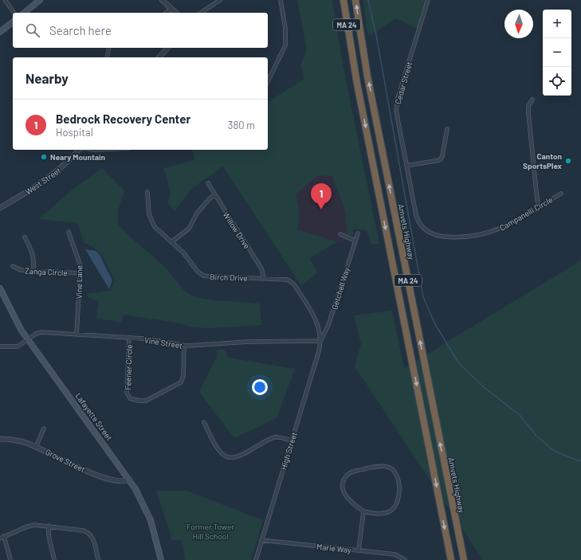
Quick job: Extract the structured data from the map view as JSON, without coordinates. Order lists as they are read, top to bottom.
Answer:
{
  "streets": {
    "highway": ["MA 24", "Amvets Highway"],
    "main road": ["Lafayette Street"],
    "street": [
      "Cedar Street",
      "West Street",
      "Campanelli Circle",
      "Willow Drive",
      "Zanga Circle",
      "Birch Drive",
      "Vine Lane",
      "Getchell Way",
      "Vine Street",
      "Feener Circle",
      "High Street",
      "Grove Street",
      "Marie Way"
    ]
  },
  "crossings": [
    ["Cedar Street", "Campanelli Circle"],
    ["Willow Drive", "Birch Drive"],
    ["Zanga Circle", "Vine Lane"],
    ["Birch Drive", "Getchell Way"],
    ["Birch Drive", "Vine Street"],
    ["Birch Drive", "High Street"],
    ["Vine Lane", "Vine Street"],
    ["Getchell Way", "Vine Street"],
    ["Getchell Way", "High Street"],
    ["Vine Street", "Feener Circle"],
    ["Vine Street", "Lafayette Street"],
    ["Vine Street", "High Street"],
    ["Lafayette Street", "Grove Street"],
    ["High Street", "Marie Way"]
  ],
  "parks": ["Former Tower Hill School"],
  "places": ["Neary Mountain", "Canton SportsPlex"],
  "north": "bottom",
  "page": {
    "map_buttons": ["+", "−"],
    "search": "Search here",
    "heading": "Nearby",
    "list": [
      {
        "mark": "1",
        "name": "Bedrock Recovery Center",
        "note": "Hospital",
        "value": "380 m"
      }
    ],
    "pins": "1"
  }
}
